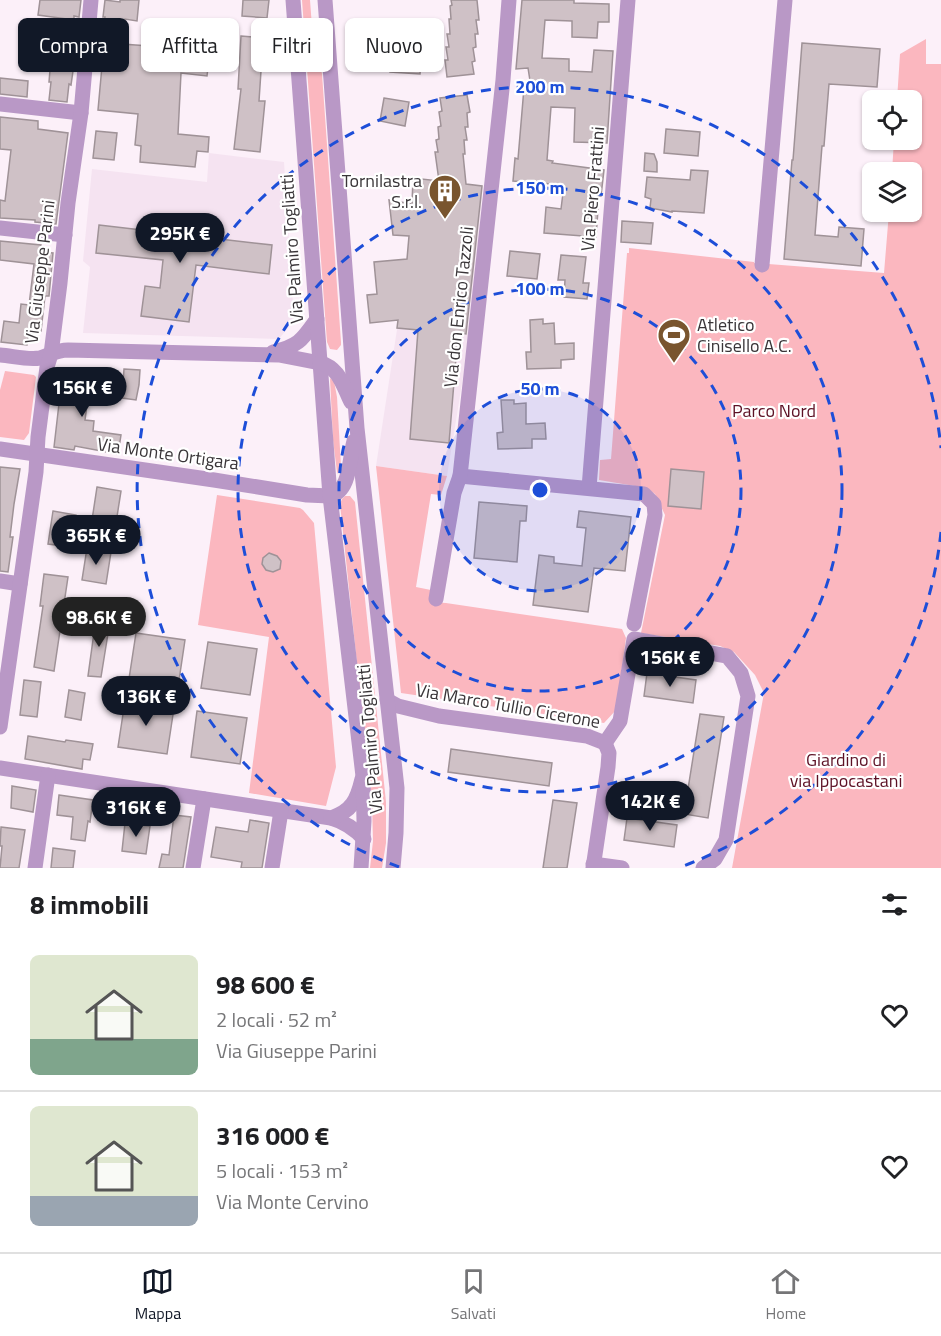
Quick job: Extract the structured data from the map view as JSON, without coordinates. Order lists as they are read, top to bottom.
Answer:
{
  "streets": {
    "street": [
      "Via Piero Frattini",
      "Via Palmiro Togliatti",
      "Via Giuseppe Parini",
      "Via don Enrico Tazzoli",
      "Via Monte Ortigara",
      "Via Marco Tullio Cicerone"
    ]
  },
  "crossings": [
    ["Via Palmiro Togliatti", "Via Monte Ortigara"],
    ["Via Palmiro Togliatti", "Via Marco Tullio Cicerone"],
    ["Via Giuseppe Parini", "Via Monte Ortigara"]
  ],
  "parks": ["Parco Nord", "Giardino di via Ippocastani"],
  "places": {
    "building": ["Tornilastra S.r.l."],
    "sports": ["Atletico Cinisello A.C."]
  },
  "page": {
    "chip": [
      "Compra",
      "Affitta",
      "Filtri",
      "Nuovo"
    ],
    "price": [
      "295K €",
      "156K €",
      "365K €",
      "98.6K €",
      "156K €",
      "136K €",
      "142K €",
      "316K €"
    ],
    "heading": "8 immobili",
    "list": [
      {
        "name": "98 600 €",
        "note": "2 locali · 52 m² · Via Giuseppe Parini"
      },
      {
        "name": "316 000 €",
        "note": "5 locali · 153 m² · Via Monte Cervino"
      }
    ],
    "tabs": ["Mappa", "Salvati", "Home"]
  },
  "rings": [
    "200 m",
    "150 m",
    "100 m",
    "50 m"
  ]
}
